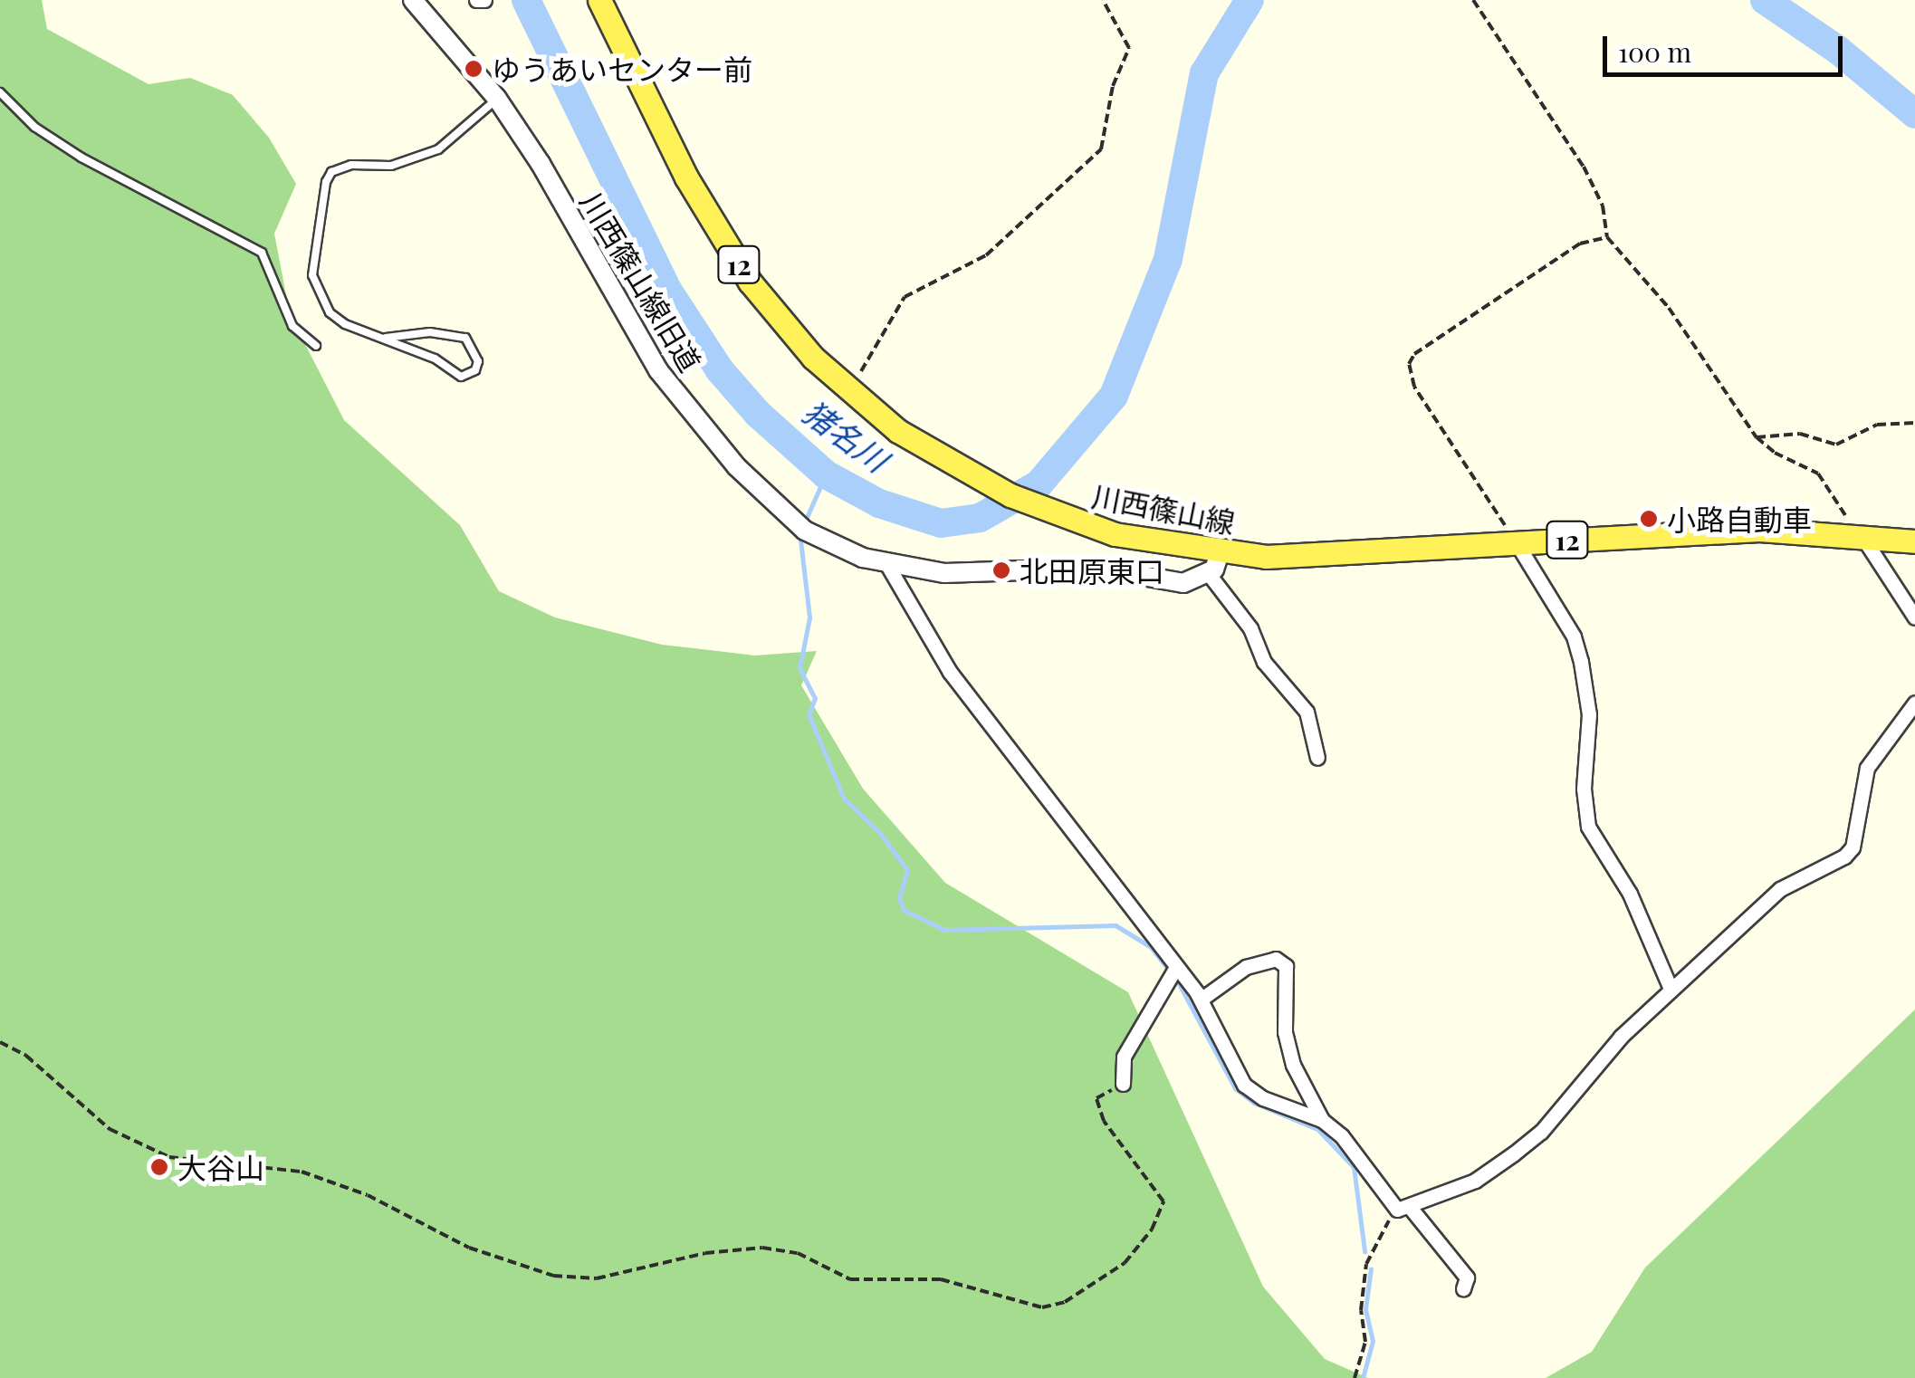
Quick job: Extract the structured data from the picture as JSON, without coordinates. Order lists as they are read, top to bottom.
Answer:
{
  "streets": {
    "main road": ["12", "川西篠山線"],
    "street": ["川西篠山線旧道"]
  },
  "crossings": [
    ["川西篠山線旧道", "川西篠山線"]
  ],
  "water": ["猪名川"],
  "places": [
    "ゆうあいセンター前",
    "小路自動車",
    "北田原東口",
    "大谷山"
  ],
  "scale_bar": "100 m"
}
